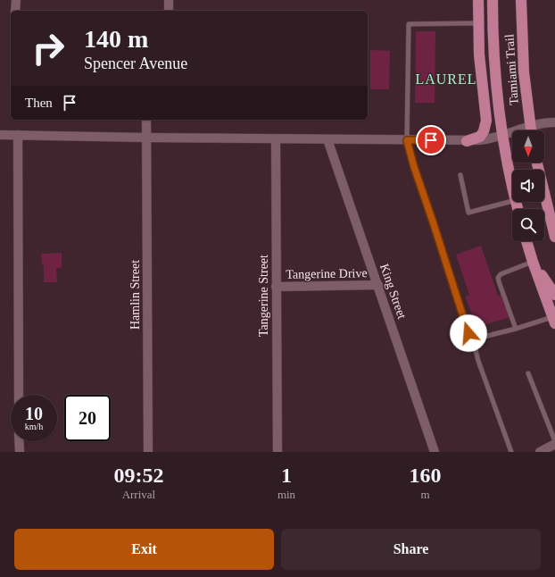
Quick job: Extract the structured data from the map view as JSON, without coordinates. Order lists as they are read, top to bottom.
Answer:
{
  "streets": {
    "main road": ["Tamiami Trail"],
    "street": [
      "Tangerine Drive",
      "King Street",
      "Hamlin Street",
      "Tangerine Street"
    ]
  },
  "crossings": [
    ["Tangerine Drive", "King Street"],
    ["Tangerine Drive", "Tangerine Street"]
  ],
  "districts": ["LAUREL"],
  "north": "bottom",
  "page": {
    "turn": ["140 m", "Spencer Avenue"],
    "then": "Then",
    "speed": "10 km/h",
    "limit": "20",
    "eta": [
      "09:52",
      "Arrival",
      "1",
      "min",
      "160",
      "m"
    ],
    "buttons": ["Exit", "Share"]
  }
}
